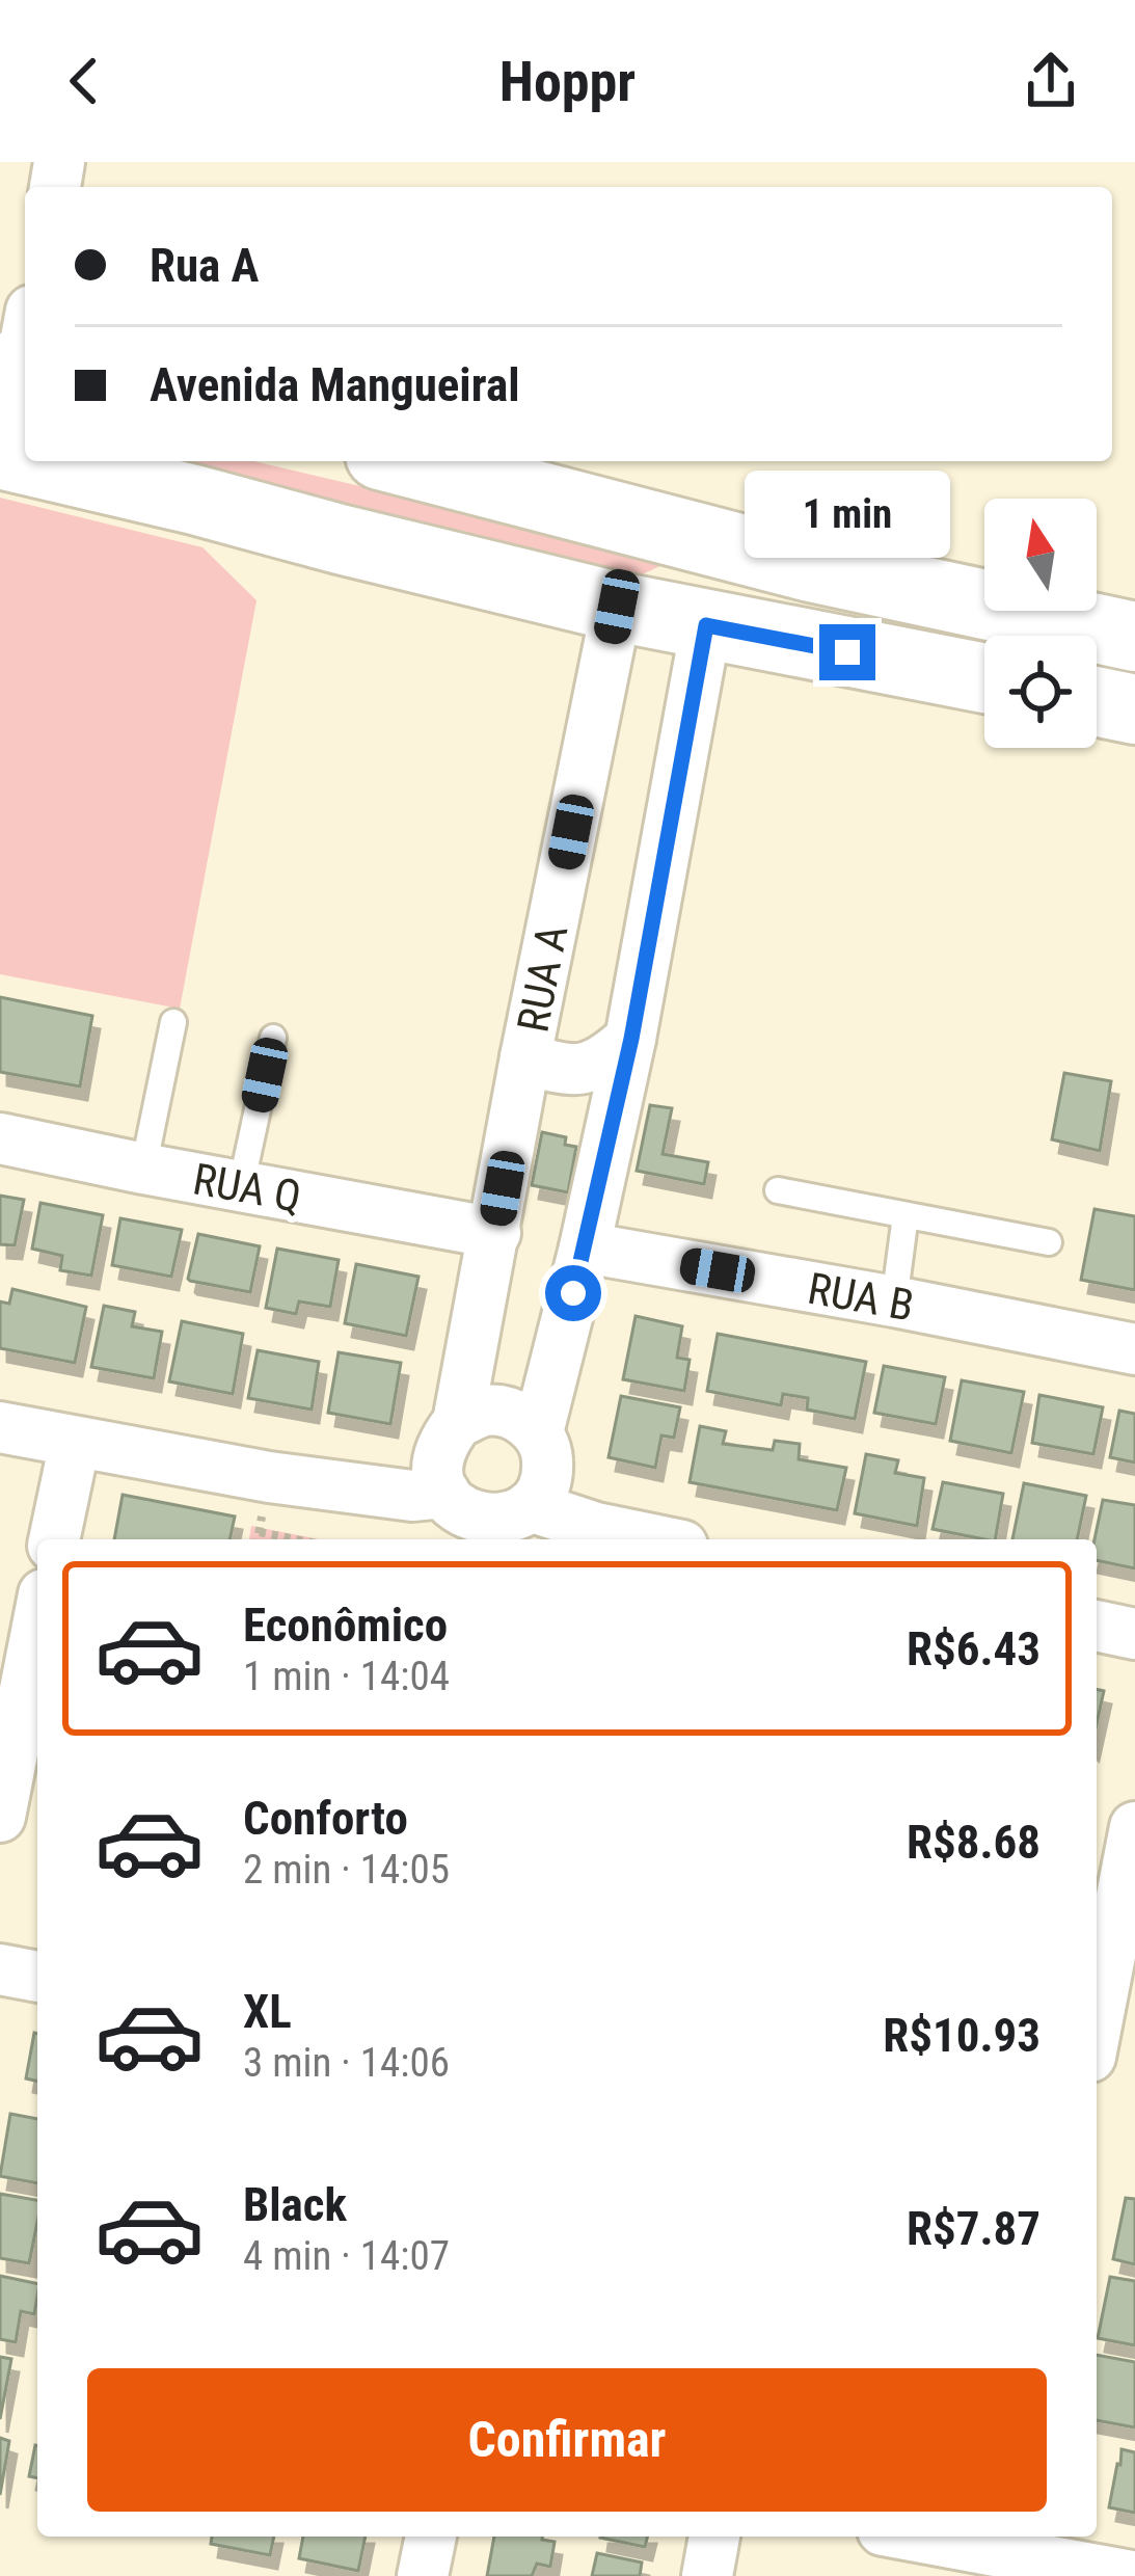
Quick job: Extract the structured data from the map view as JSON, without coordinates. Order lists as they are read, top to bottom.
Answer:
{
  "streets": {
    "street": ["RUA A", "RUA Q", "RUA B"]
  },
  "crossings": [
    ["RUA A", "RUA Q"]
  ],
  "north": "top",
  "page": {
    "header": "Hoppr",
    "banner": ["Rua A", "Avenida Mangueiral"],
    "bubble": "1 min",
    "list": [
      {
        "name": "Econômico",
        "note": "1 min · 14:04",
        "value": "R$6.43"
      },
      {
        "name": "Conforto",
        "note": "2 min · 14:05",
        "value": "R$8.68"
      },
      {
        "name": "XL",
        "note": "3 min · 14:06",
        "value": "R$10.93"
      },
      {
        "name": "Black",
        "note": "4 min · 14:07",
        "value": "R$7.87"
      }
    ],
    "buttons": "Confirmar"
  }
}
